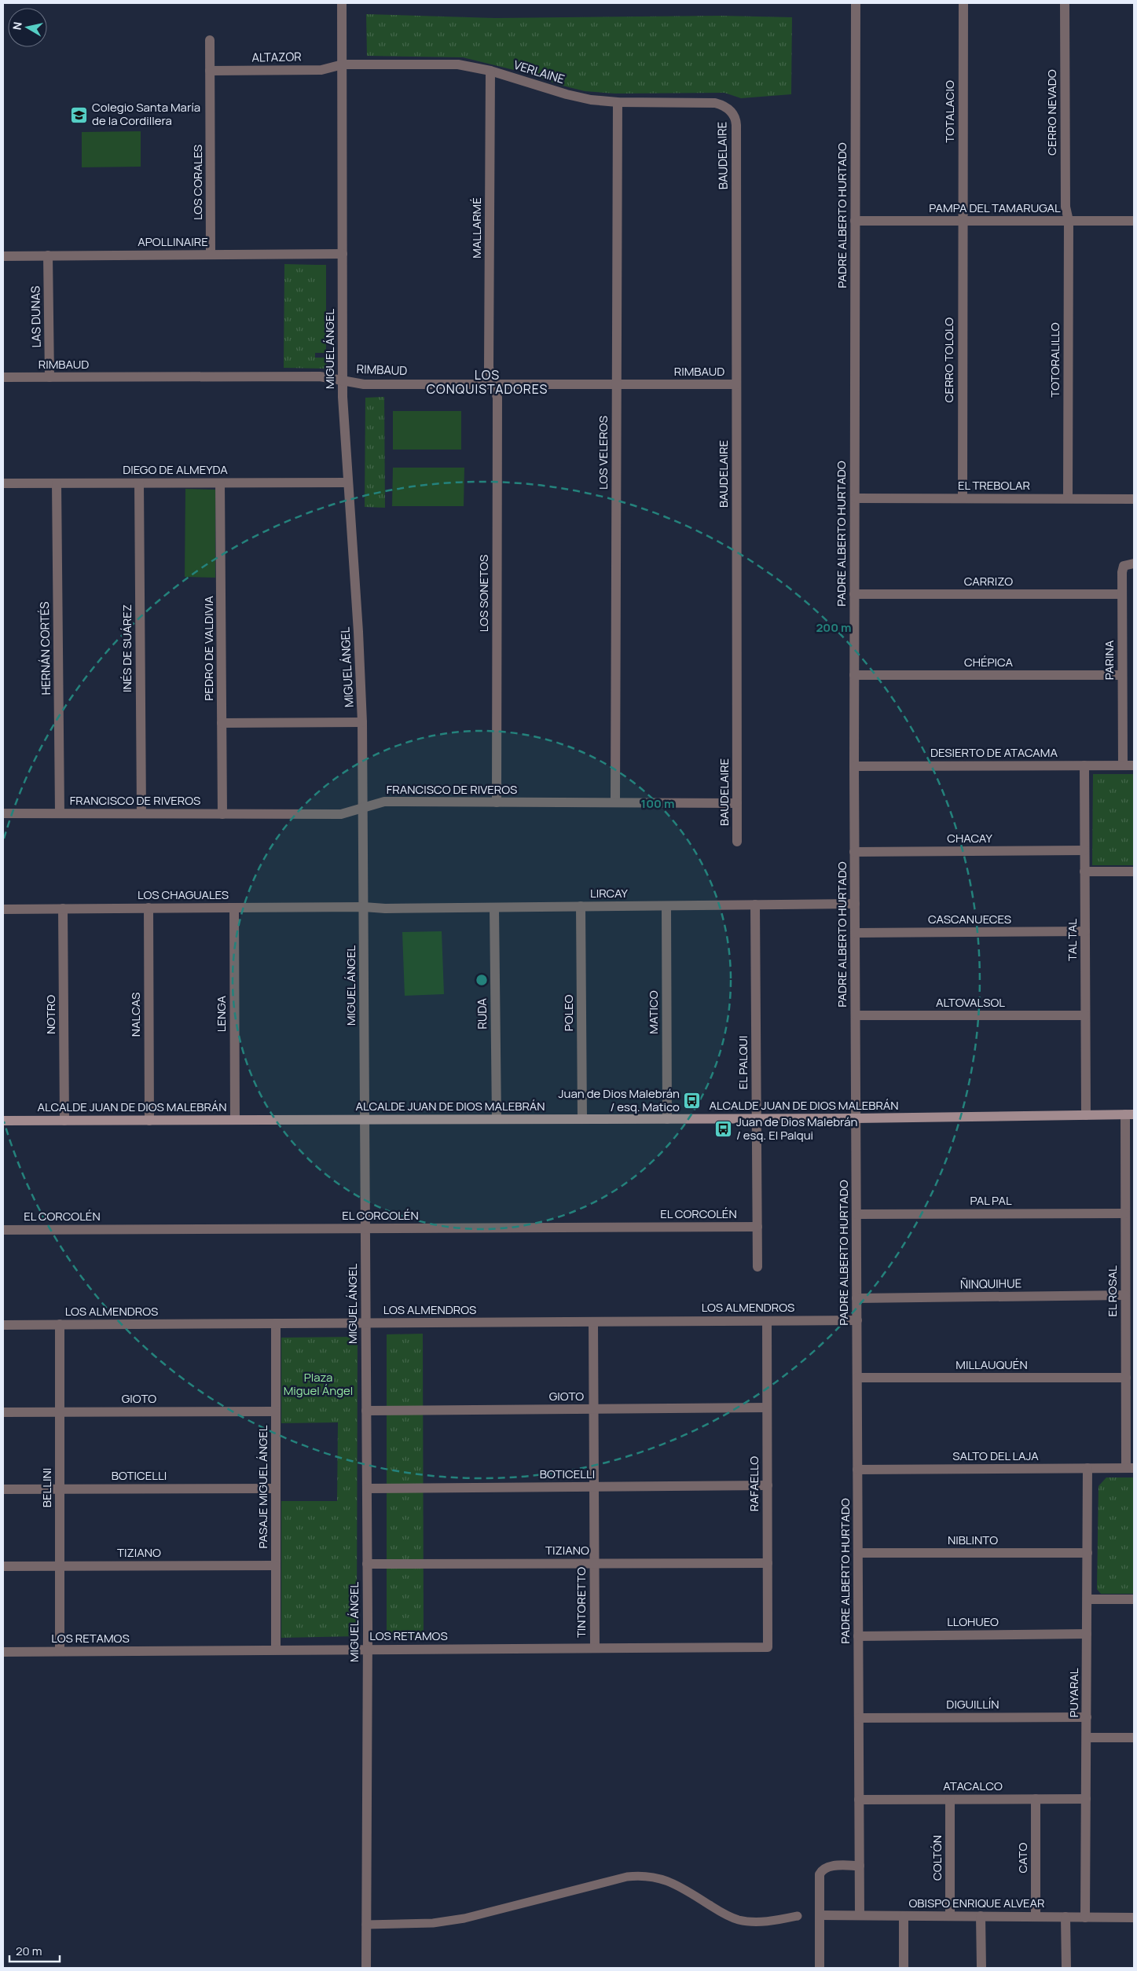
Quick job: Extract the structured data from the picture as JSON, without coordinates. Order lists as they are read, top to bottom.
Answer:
{
  "streets": {
    "street": [
      "ALTAZOR",
      "VERLAINE",
      "TOTALACIO",
      "CERRO NEVADO",
      "BAUDELAIRE",
      "LOS CORALES",
      "PAMPA DEL TAMARUGAL",
      "PADRE ALBERTO HURTADO",
      "MALLARMÉ",
      "APOLLINAIRE",
      "LAS DUNAS",
      "MIGUEL ÁNGEL",
      "CERRO TOLOLO",
      "TOTORALILLO",
      "RIMBAUD",
      "LOS VELEROS",
      "DIEGO DE ALMEYDA",
      "EL TREBOLAR",
      "CARRIZO",
      "LOS SONETOS",
      "HERNÁN CORTÉS",
      "INÉS DE SUÁREZ",
      "PEDRO DE VALDIVIA",
      "PARINA",
      "CHÉPICA",
      "DESIERTO DE ATACAMA",
      "FRANCISCO DE RIVEROS",
      "CHACAY",
      "LIRCAY",
      "LOS CHAGUALES",
      "CASCANUECES",
      "TAL TAL",
      "ALTOVALSOL",
      "MATICO",
      "POLEO",
      "LENGA",
      "RUDA",
      "NOTRO",
      "NALCAS",
      "EL PALQUI",
      "ALCALDE JUAN DE DIOS MALEBRÁN",
      "PAL PAL",
      "EL CORCOLÉN",
      "ÑINQUIHUE",
      "EL ROSAL",
      "LOS ALMENDROS",
      "MILLAUQUÉN",
      "GIOTO",
      "SALTO DEL LAJA",
      "BOTICELLI",
      "RAFAELLO",
      "PASAJE MIGUEL ÁNGEL",
      "BELLINI",
      "NIBLINTO",
      "TIZIANO",
      "TINTORETTO",
      "LLOHUEO",
      "LOS RETAMOS",
      "PUYARAL",
      "DIGUILLÍN",
      "ATACALCO",
      "COLTÓN",
      "CATO",
      "OBISPO ENRIQUE ALVEAR"
    ]
  },
  "crossings": [
    ["ALTAZOR", "VERLAINE"],
    ["ALTAZOR", "LOS CORALES"],
    ["ALTAZOR", "MIGUEL ÁNGEL"],
    ["VERLAINE", "BAUDELAIRE"],
    ["VERLAINE", "MALLARMÉ"],
    ["VERLAINE", "MIGUEL ÁNGEL"],
    ["VERLAINE", "LOS VELEROS"],
    ["TOTALACIO", "PAMPA DEL TAMARUGAL"],
    ["TOTALACIO", "CERRO TOLOLO"],
    ["CERRO NEVADO", "PAMPA DEL TAMARUGAL"],
    ["CERRO NEVADO", "TOTORALILLO"],
    ["BAUDELAIRE", "RIMBAUD"],
    ["BAUDELAIRE", "FRANCISCO DE RIVEROS"],
    ["LOS CORALES", "APOLLINAIRE"],
    ["PAMPA DEL TAMARUGAL", "PADRE ALBERTO HURTADO"],
    ["PAMPA DEL TAMARUGAL", "CERRO TOLOLO"],
    ["PAMPA DEL TAMARUGAL", "TOTORALILLO"],
    ["PADRE ALBERTO HURTADO", "EL TREBOLAR"],
    ["PADRE ALBERTO HURTADO", "CARRIZO"],
    ["PADRE ALBERTO HURTADO", "CHÉPICA"],
    ["PADRE ALBERTO HURTADO", "DESIERTO DE ATACAMA"],
    ["PADRE ALBERTO HURTADO", "CHACAY"],
    ["PADRE ALBERTO HURTADO", "LIRCAY"],
    ["PADRE ALBERTO HURTADO", "CASCANUECES"],
    ["PADRE ALBERTO HURTADO", "ALTOVALSOL"],
    ["PADRE ALBERTO HURTADO", "ALCALDE JUAN DE DIOS MALEBRÁN"],
    ["PADRE ALBERTO HURTADO", "PAL PAL"],
    ["PADRE ALBERTO HURTADO", "ÑINQUIHUE"],
    ["PADRE ALBERTO HURTADO", "LOS ALMENDROS"],
    ["PADRE ALBERTO HURTADO", "MILLAUQUÉN"],
    ["PADRE ALBERTO HURTADO", "SALTO DEL LAJA"],
    ["PADRE ALBERTO HURTADO", "NIBLINTO"],
    ["PADRE ALBERTO HURTADO", "LLOHUEO"],
    ["PADRE ALBERTO HURTADO", "DIGUILLÍN"],
    ["PADRE ALBERTO HURTADO", "ATACALCO"],
    ["PADRE ALBERTO HURTADO", "OBISPO ENRIQUE ALVEAR"],
    ["MALLARMÉ", "RIMBAUD"],
    ["MALLARMÉ", "LOS SONETOS"],
    ["APOLLINAIRE", "LAS DUNAS"],
    ["APOLLINAIRE", "MIGUEL ÁNGEL"],
    ["LAS DUNAS", "RIMBAUD"],
    ["MIGUEL ÁNGEL", "RIMBAUD"],
    ["MIGUEL ÁNGEL", "DIEGO DE ALMEYDA"],
    ["MIGUEL ÁNGEL", "FRANCISCO DE RIVEROS"],
    ["MIGUEL ÁNGEL", "LIRCAY"],
    ["MIGUEL ÁNGEL", "LOS CHAGUALES"],
    ["MIGUEL ÁNGEL", "ALCALDE JUAN DE DIOS MALEBRÁN"],
    ["MIGUEL ÁNGEL", "EL CORCOLÉN"],
    ["MIGUEL ÁNGEL", "LOS ALMENDROS"],
    ["MIGUEL ÁNGEL", "GIOTO"],
    ["MIGUEL ÁNGEL", "BOTICELLI"],
    ["MIGUEL ÁNGEL", "TIZIANO"],
    ["MIGUEL ÁNGEL", "LOS RETAMOS"],
    ["CERRO TOLOLO", "EL TREBOLAR"],
    ["TOTORALILLO", "EL TREBOLAR"],
    ["RIMBAUD", "LOS VELEROS"],
    ["RIMBAUD", "LOS SONETOS"],
    ["LOS VELEROS", "FRANCISCO DE RIVEROS"],
    ["DIEGO DE ALMEYDA", "HERNÁN CORTÉS"],
    ["DIEGO DE ALMEYDA", "INÉS DE SUÁREZ"],
    ["DIEGO DE ALMEYDA", "PEDRO DE VALDIVIA"],
    ["CARRIZO", "PARINA"],
    ["LOS SONETOS", "FRANCISCO DE RIVEROS"],
    ["HERNÁN CORTÉS", "FRANCISCO DE RIVEROS"],
    ["INÉS DE SUÁREZ", "FRANCISCO DE RIVEROS"],
    ["PEDRO DE VALDIVIA", "FRANCISCO DE RIVEROS"],
    ["PARINA", "CHÉPICA"],
    ["PARINA", "DESIERTO DE ATACAMA"],
    ["DESIERTO DE ATACAMA", "TAL TAL"],
    ["CHACAY", "TAL TAL"],
    ["LIRCAY", "LOS CHAGUALES"],
    ["LIRCAY", "MATICO"],
    ["LIRCAY", "POLEO"],
    ["LIRCAY", "RUDA"],
    ["LIRCAY", "EL PALQUI"],
    ["LOS CHAGUALES", "LENGA"],
    ["LOS CHAGUALES", "NOTRO"],
    ["LOS CHAGUALES", "NALCAS"],
    ["CASCANUECES", "TAL TAL"],
    ["TAL TAL", "ALTOVALSOL"],
    ["TAL TAL", "ALCALDE JUAN DE DIOS MALEBRÁN"],
    ["MATICO", "ALCALDE JUAN DE DIOS MALEBRÁN"],
    ["POLEO", "ALCALDE JUAN DE DIOS MALEBRÁN"],
    ["LENGA", "ALCALDE JUAN DE DIOS MALEBRÁN"],
    ["RUDA", "ALCALDE JUAN DE DIOS MALEBRÁN"],
    ["NOTRO", "ALCALDE JUAN DE DIOS MALEBRÁN"],
    ["NALCAS", "ALCALDE JUAN DE DIOS MALEBRÁN"],
    ["EL PALQUI", "ALCALDE JUAN DE DIOS MALEBRÁN"],
    ["EL PALQUI", "EL CORCOLÉN"],
    ["ALCALDE JUAN DE DIOS MALEBRÁN", "EL ROSAL"],
    ["PAL PAL", "EL ROSAL"],
    ["ÑINQUIHUE", "EL ROSAL"],
    ["EL ROSAL", "MILLAUQUÉN"],
    ["EL ROSAL", "SALTO DEL LAJA"],
    ["LOS ALMENDROS", "RAFAELLO"],
    ["LOS ALMENDROS", "PASAJE MIGUEL ÁNGEL"],
    ["LOS ALMENDROS", "BELLINI"],
    ["LOS ALMENDROS", "TINTORETTO"],
    ["GIOTO", "RAFAELLO"],
    ["GIOTO", "PASAJE MIGUEL ÁNGEL"],
    ["GIOTO", "BELLINI"],
    ["GIOTO", "TINTORETTO"],
    ["SALTO DEL LAJA", "PUYARAL"],
    ["BOTICELLI", "RAFAELLO"],
    ["BOTICELLI", "PASAJE MIGUEL ÁNGEL"],
    ["BOTICELLI", "BELLINI"],
    ["BOTICELLI", "TINTORETTO"],
    ["RAFAELLO", "TIZIANO"],
    ["RAFAELLO", "LOS RETAMOS"],
    ["PASAJE MIGUEL ÁNGEL", "TIZIANO"],
    ["PASAJE MIGUEL ÁNGEL", "LOS RETAMOS"],
    ["BELLINI", "TIZIANO"],
    ["BELLINI", "LOS RETAMOS"],
    ["NIBLINTO", "PUYARAL"],
    ["TIZIANO", "TINTORETTO"],
    ["TINTORETTO", "LOS RETAMOS"],
    ["LLOHUEO", "PUYARAL"],
    ["PUYARAL", "DIGUILLÍN"],
    ["PUYARAL", "ATACALCO"],
    ["PUYARAL", "OBISPO ENRIQUE ALVEAR"],
    ["ATACALCO", "COLTÓN"],
    ["ATACALCO", "CATO"],
    ["COLTÓN", "OBISPO ENRIQUE ALVEAR"],
    ["CATO", "OBISPO ENRIQUE ALVEAR"]
  ],
  "districts": ["LOS CONQUISTADORES"],
  "parks": ["Plaza Miguel Ángel"],
  "places": {
    "school or university": ["Colegio Santa María de la Cordillera"],
    "bus stop": ["Juan de Dios Malebrán / esq. Matico", "Juan de Dios Malebrán / esq. El Palqui"]
  },
  "scale_bar": "20 m",
  "north": "left",
  "rings": ["200 m", "100 m"]
}
